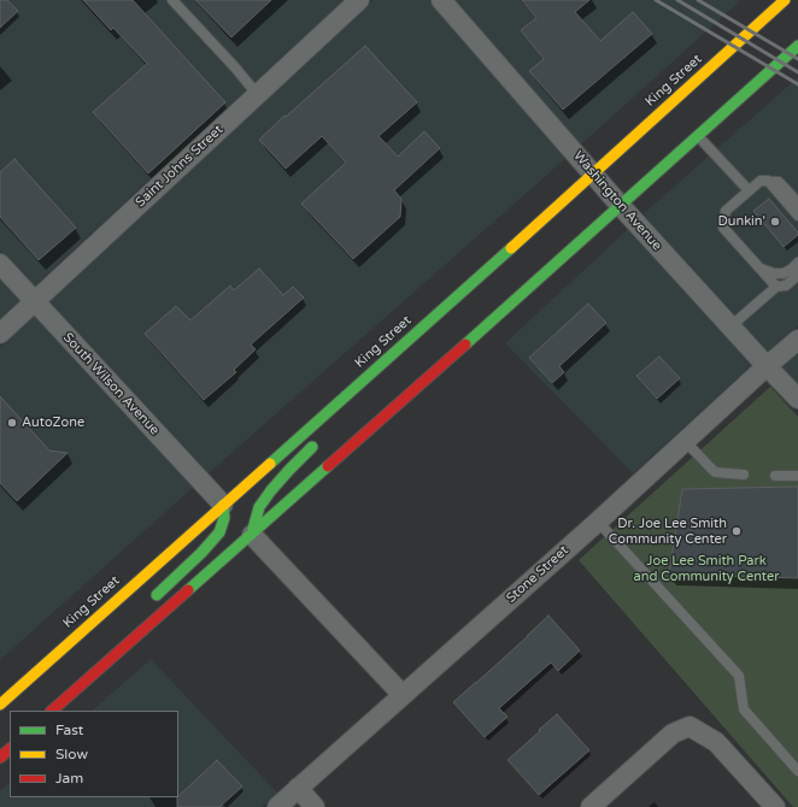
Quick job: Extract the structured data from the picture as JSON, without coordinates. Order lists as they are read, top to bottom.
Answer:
{
  "streets": {
    "main road": ["King Street"],
    "street": [
      "Saint Johns Street",
      "Washington Avenue",
      "South Wilson Avenue",
      "Stone Street"
    ]
  },
  "crossings": [
    ["King Street", "Washington Avenue"],
    ["King Street", "South Wilson Avenue"],
    ["Saint Johns Street", "South Wilson Avenue"],
    ["Washington Avenue", "Stone Street"]
  ],
  "parks": ["Joe Lee Smith Park and Community Center"],
  "places": ["Dunkin'", "AutoZone", "Dr. Joe Lee Smith Community Center"],
  "legend": ["Fast", "Slow", "Jam"]
}
